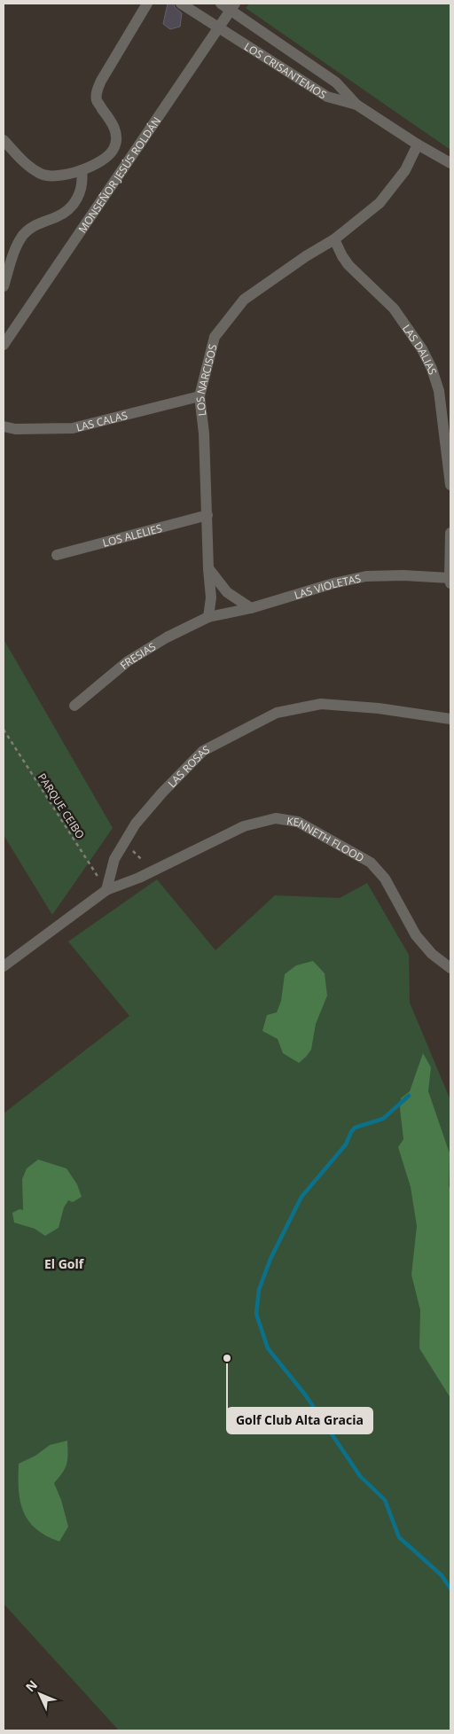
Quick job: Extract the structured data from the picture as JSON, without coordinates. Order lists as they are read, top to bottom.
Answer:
{
  "streets": {
    "street": [
      "LOS CRISANTEMOS",
      "MONSEÑOR JESÚS ROLDÁN",
      "LAS DALIAS",
      "LOS NARCISOS",
      "LAS CALAS",
      "LOS ALELIES",
      "LAS VIOLETAS",
      "FRESIAS",
      "LAS ROSAS",
      "KENNETH FLOOD"
    ],
    "path": ["PARQUE CEIBO"]
  },
  "crossings": [
    ["LOS CRISANTEMOS", "MONSEÑOR JESÚS ROLDÁN"],
    ["LOS CRISANTEMOS", "LOS NARCISOS"],
    ["LAS DALIAS", "LOS NARCISOS"],
    ["LOS NARCISOS", "LAS CALAS"],
    ["LOS NARCISOS", "LOS ALELIES"],
    ["LOS NARCISOS", "LAS VIOLETAS"],
    ["LOS NARCISOS", "FRESIAS"],
    ["LAS VIOLETAS", "FRESIAS"],
    ["LAS ROSAS", "PARQUE CEIBO"],
    ["LAS ROSAS", "KENNETH FLOOD"],
    ["PARQUE CEIBO", "KENNETH FLOOD"]
  ],
  "districts": ["El Golf"],
  "places": ["Golf Club Alta Gracia"],
  "north": "top left"
}
